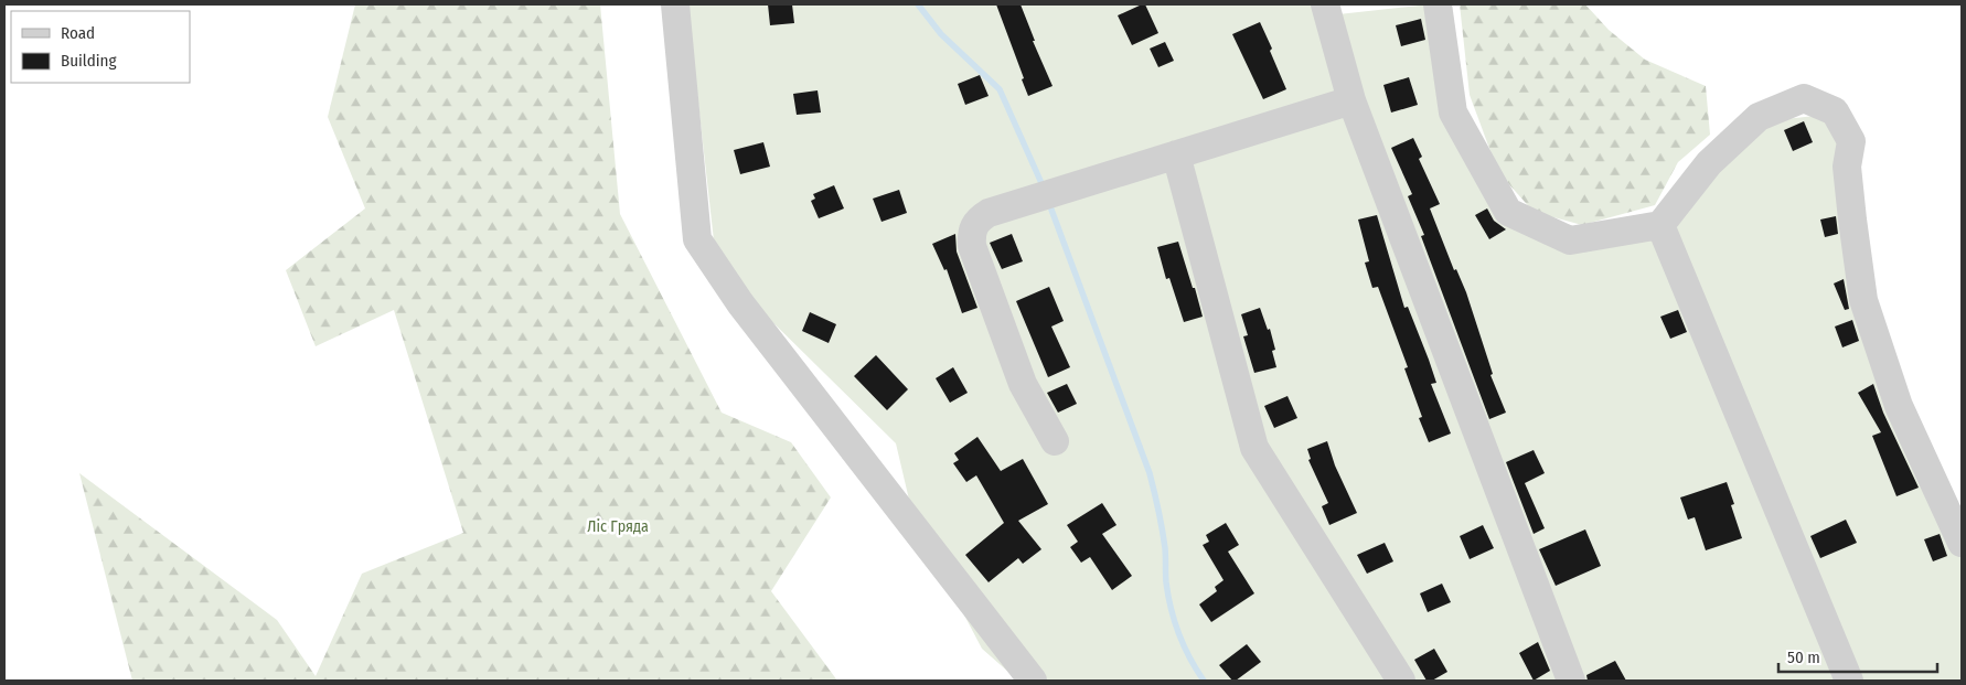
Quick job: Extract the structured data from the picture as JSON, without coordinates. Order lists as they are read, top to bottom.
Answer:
{
  "parks": ["Ліс Гряда"],
  "legend": ["Road", "Building"],
  "scale_bar": "50 m"
}
